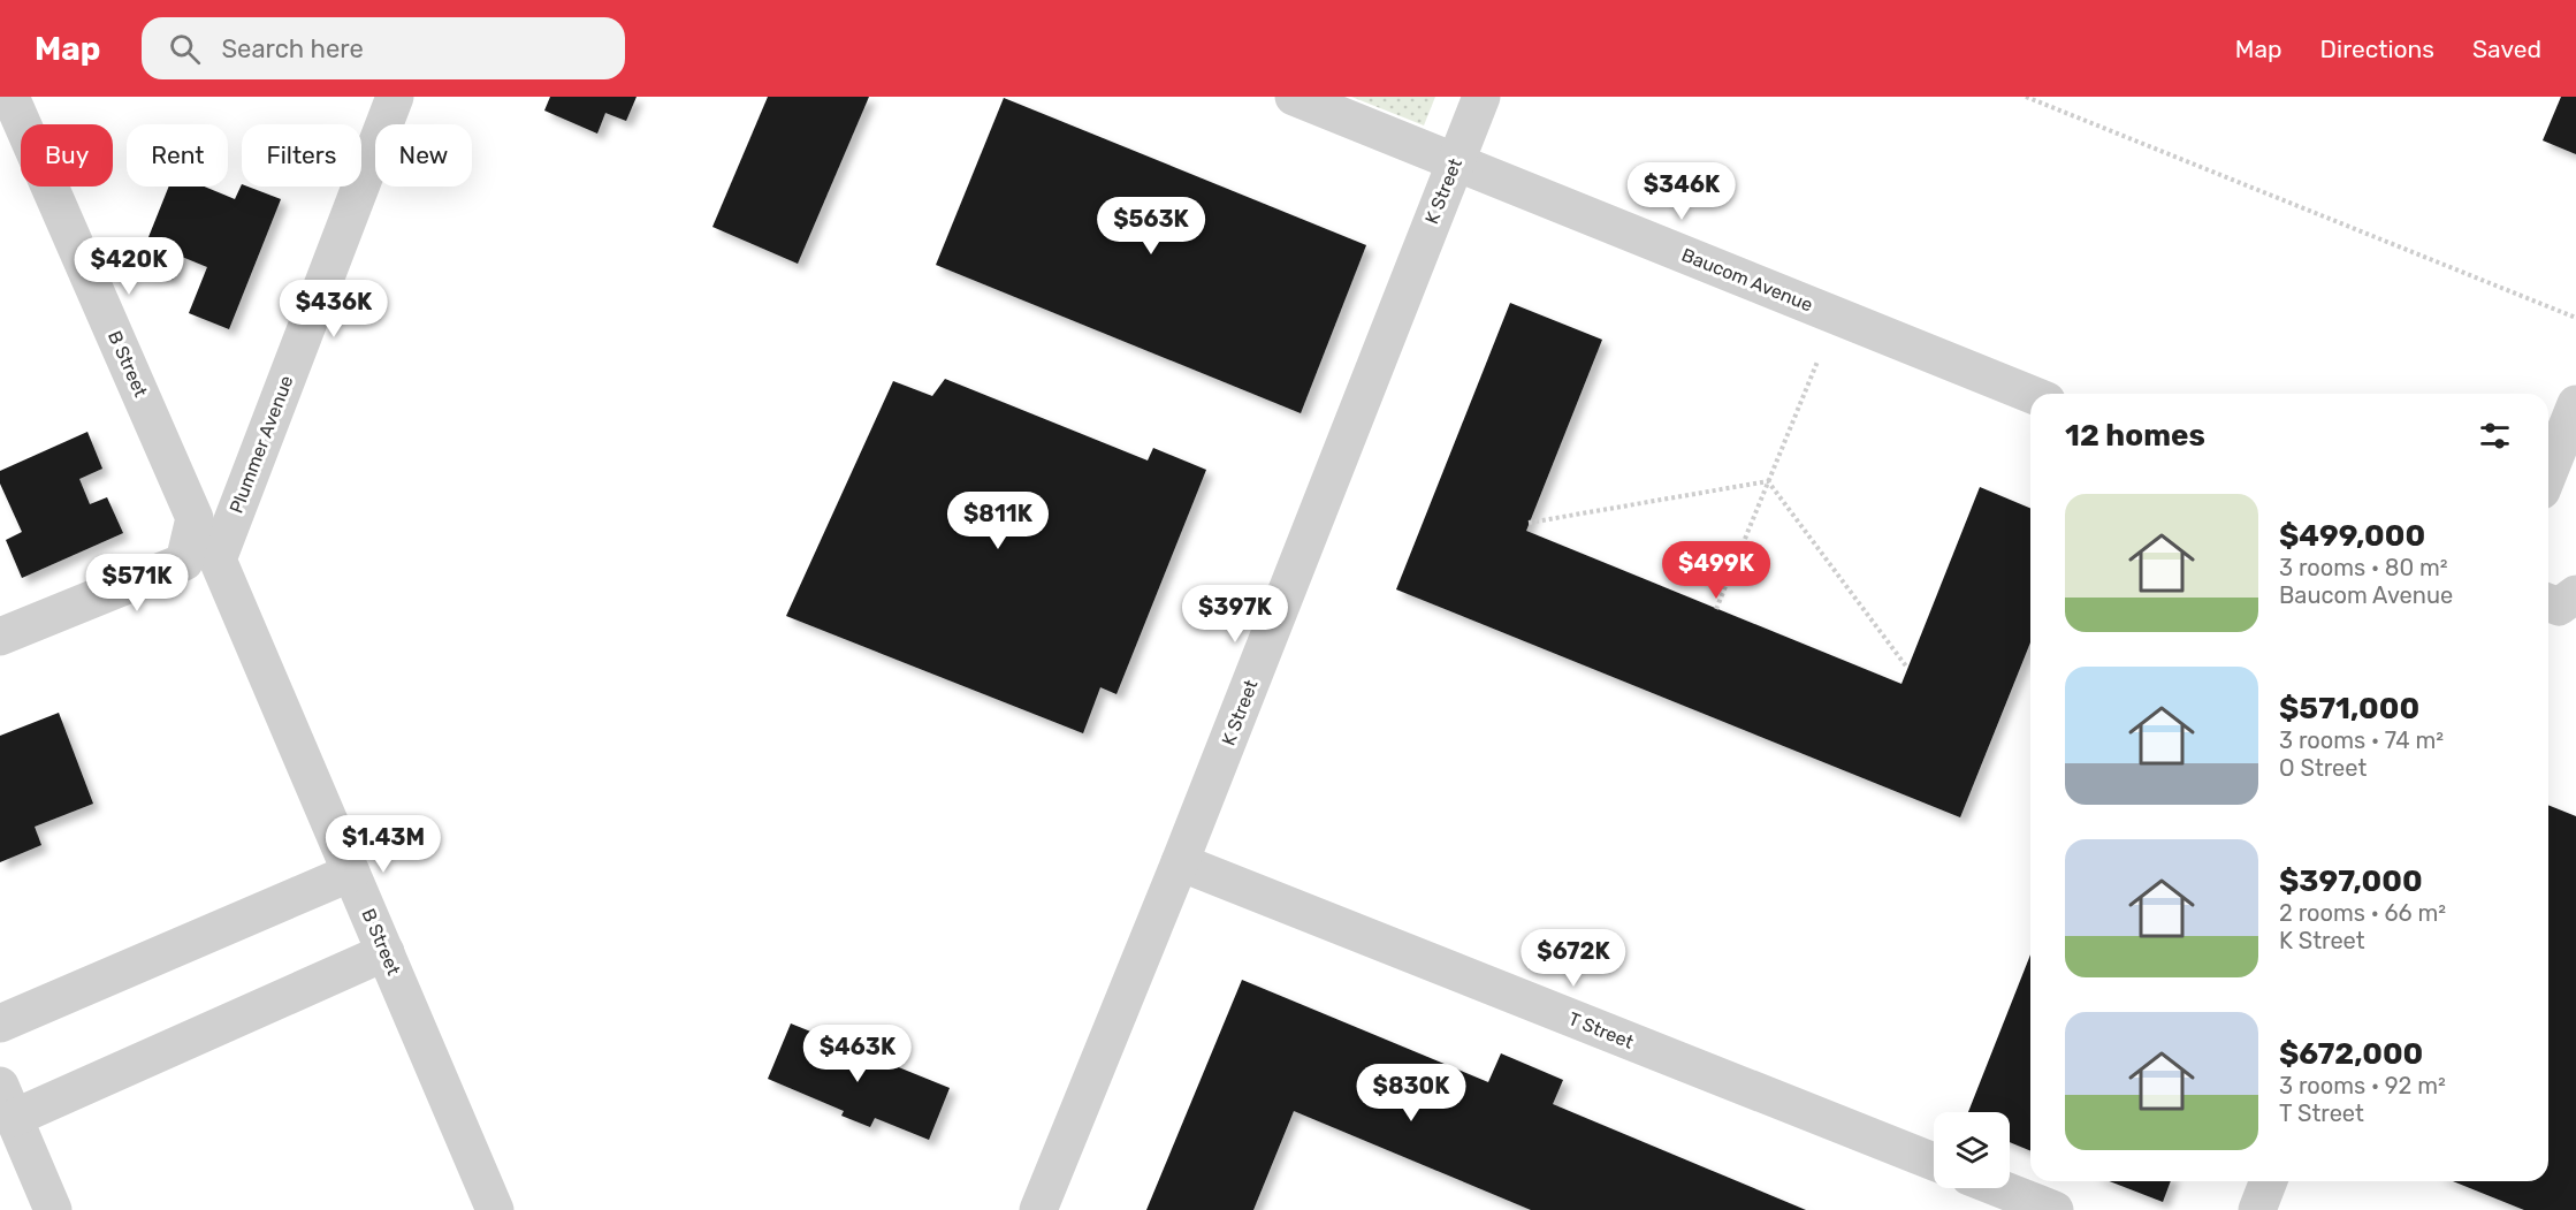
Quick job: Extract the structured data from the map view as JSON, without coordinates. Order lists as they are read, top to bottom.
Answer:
{
  "streets": {
    "street": [
      "K Street",
      "Baucom Avenue",
      "B Street",
      "Plummer Avenue",
      "T Street"
    ]
  },
  "crossings": [
    ["K Street", "Baucom Avenue"],
    ["K Street", "T Street"],
    ["B Street", "Plummer Avenue"]
  ],
  "page": {
    "header": "Map",
    "search": "Search here",
    "nav": ["Map", "Directions", "Saved"],
    "chip": [
      "Buy",
      "Rent",
      "Filters",
      "New"
    ],
    "price": [
      "$346K",
      "$563K",
      "$420K",
      "$436K",
      "$811K",
      "$499K",
      "$571K",
      "$397K",
      "$1.43M",
      "$672K",
      "$463K",
      "$830K"
    ],
    "heading": "12 homes",
    "list": [
      {
        "name": "$499,000",
        "note": "3 rooms · 80 m² · Baucom Avenue"
      },
      {
        "name": "$571,000",
        "note": "3 rooms · 74 m² · O Street"
      },
      {
        "name": "$397,000",
        "note": "2 rooms · 66 m² · K Street"
      },
      {
        "name": "$672,000",
        "note": "3 rooms · 92 m² · T Street"
      }
    ]
  }
}
